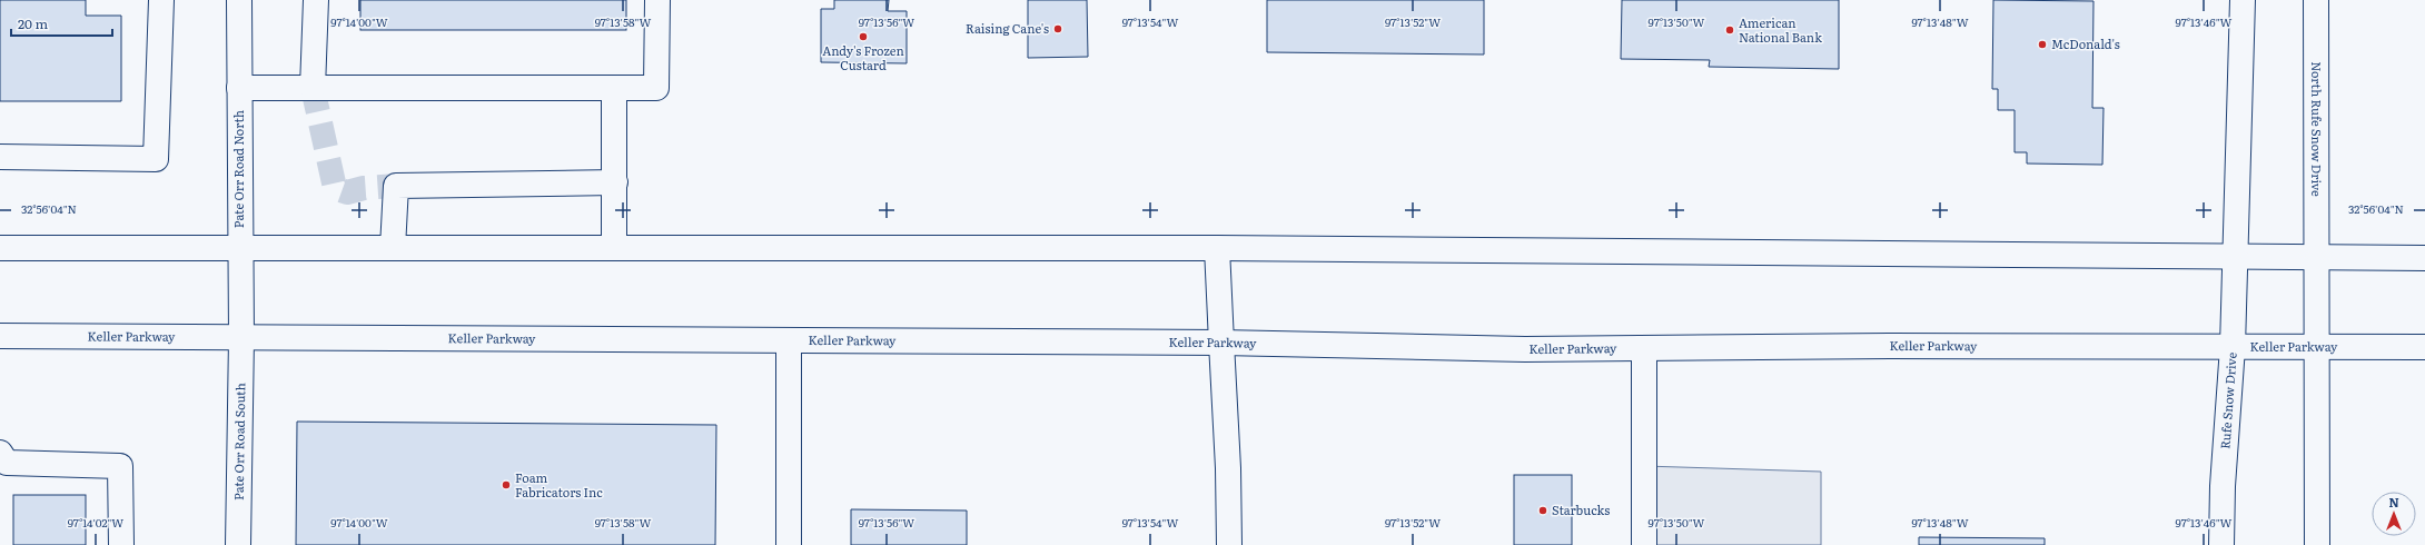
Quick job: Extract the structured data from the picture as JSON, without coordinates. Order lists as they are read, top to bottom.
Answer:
{
  "streets": {
    "main road": [
      "North Rufe Snow Drive",
      "Pate Orr Road North",
      "Keller Parkway",
      "Rufe Snow Drive",
      "Pate Orr Road South"
    ]
  },
  "crossings": [
    ["Pate Orr Road North", "Keller Parkway"],
    ["Pate Orr Road North", "Pate Orr Road South"],
    ["Keller Parkway", "Rufe Snow Drive"],
    ["Keller Parkway", "Pate Orr Road South"]
  ],
  "places": [
    "Raising Cane's",
    "American National Bank",
    "Andy's Frozen Custard",
    "McDonald's",
    "Foam Fabricators Inc",
    "Starbucks"
  ],
  "scale_bar": "20 m",
  "north": "top",
  "coordinates": [
    "97°14'00\"W",
    "97°13'58\"W",
    "97°13'56\"W",
    "97°13'54\"W",
    "97°13'52\"W",
    "97°13'50\"W",
    "97°13'48\"W",
    "97°13'46\"W",
    "32°56'04\"N",
    "97°14'02\"W"
  ]
}
